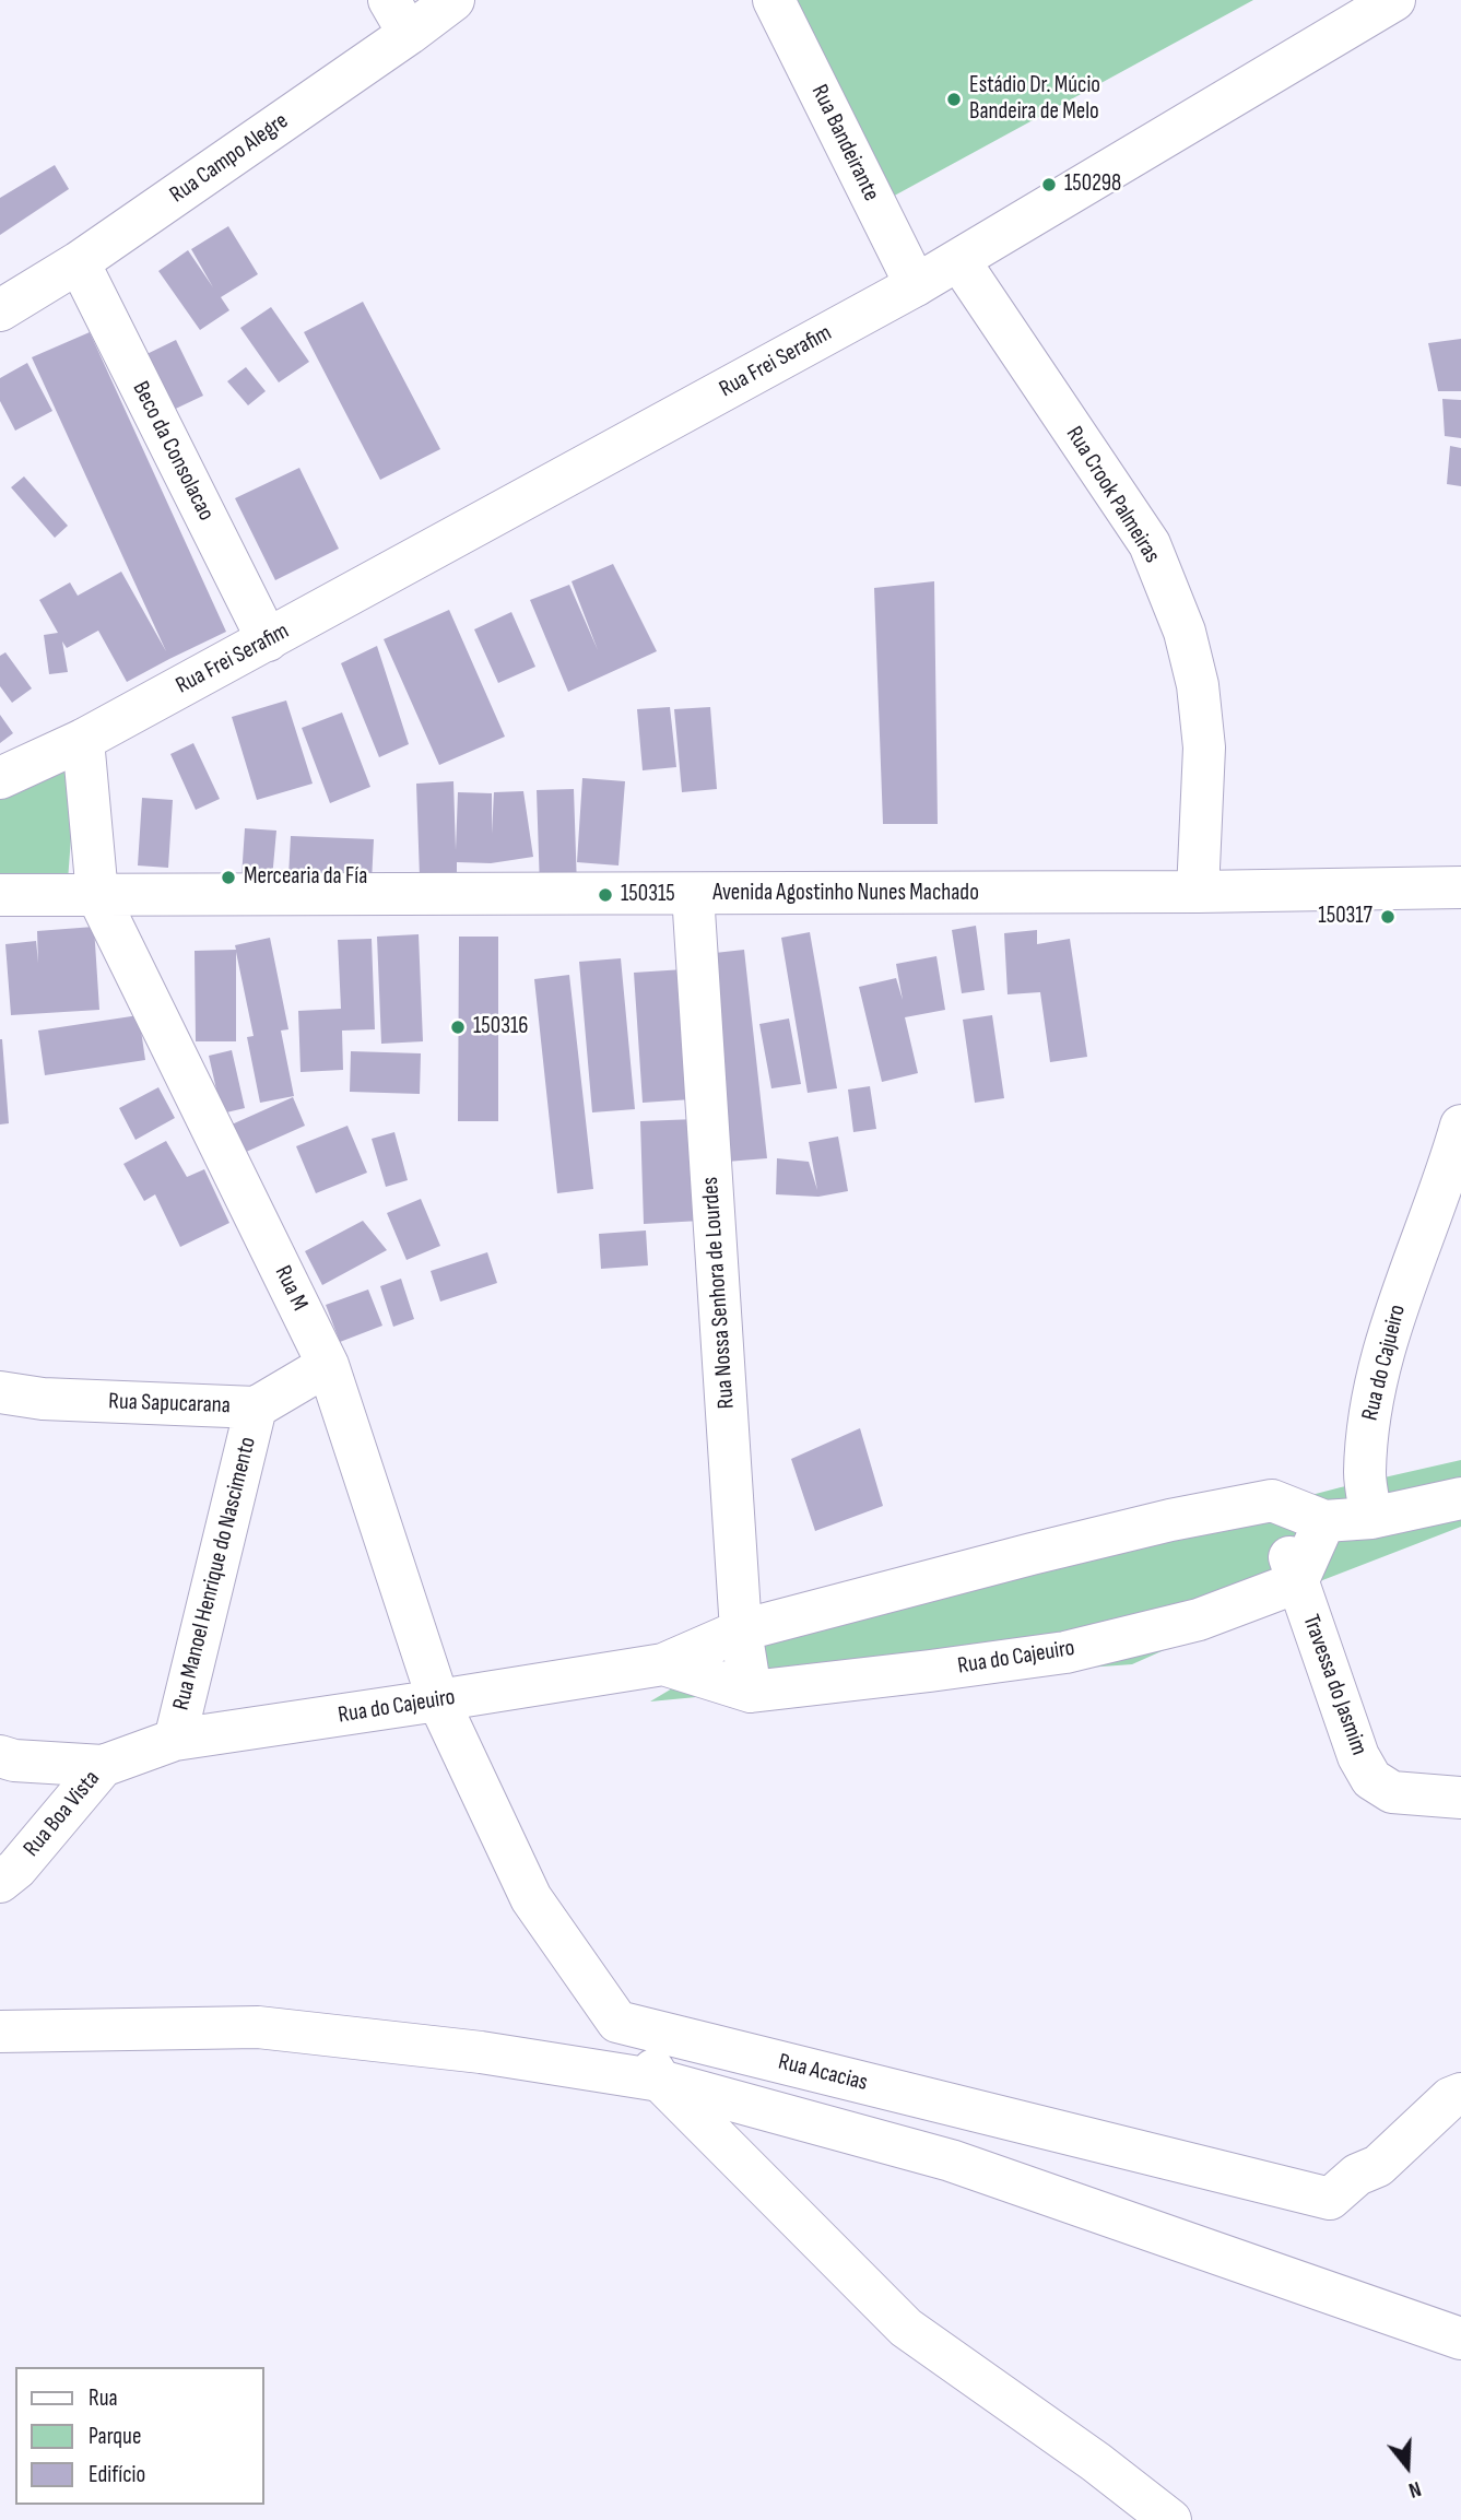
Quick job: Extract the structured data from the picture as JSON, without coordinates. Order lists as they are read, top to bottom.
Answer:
{
  "streets": {
    "street": [
      "Rua Bandeirante",
      "Rua Campo Alegre",
      "Rua Frei Serafim",
      "Beco da Consolacao",
      "Rua Crook Palmeiras",
      "Avenida Agostinho Nunes Machado",
      "Rua M",
      "Rua Nossa Senhora de Lourdes",
      "Rua do Cajueiro",
      "Rua Sapucarana",
      "Rua Manoel Henrique do Nascimento",
      "Rua do Cajeuiro",
      "Travessa do Jasmim",
      "Rua Boa Vista",
      "Rua Acacias"
    ]
  },
  "crossings": [
    ["Rua Bandeirante", "Rua Frei Serafim"],
    ["Rua Campo Alegre", "Beco da Consolacao"],
    ["Rua Frei Serafim", "Beco da Consolacao"],
    ["Rua Frei Serafim", "Rua Crook Palmeiras"],
    ["Rua Crook Palmeiras", "Avenida Agostinho Nunes Machado"],
    ["Avenida Agostinho Nunes Machado", "Rua M"],
    ["Avenida Agostinho Nunes Machado", "Rua Nossa Senhora de Lourdes"],
    ["Rua M", "Rua Sapucarana"],
    ["Rua M", "Rua do Cajeuiro"],
    ["Rua Nossa Senhora de Lourdes", "Rua do Cajeuiro"],
    ["Rua Sapucarana", "Rua Manoel Henrique do Nascimento"],
    ["Rua Manoel Henrique do Nascimento", "Rua do Cajeuiro"],
    ["Rua Manoel Henrique do Nascimento", "Rua Boa Vista"],
    ["Rua do Cajeuiro", "Travessa do Jasmim"],
    ["Rua do Cajeuiro", "Rua Boa Vista"]
  ],
  "places": [
    "Estádio Dr. Múcio Bandeira de Melo",
    "150298",
    "Mercearia da Fía",
    "150315",
    "150317",
    "150316"
  ],
  "legend": ["Rua", "Parque", "Edifício"],
  "north": "bottom"
}
